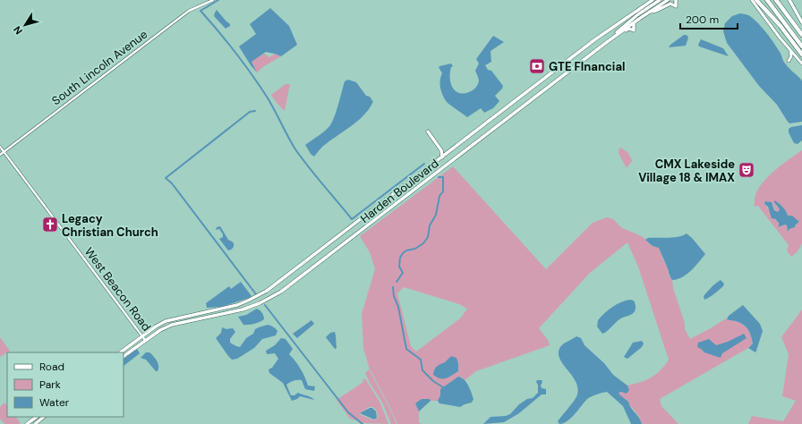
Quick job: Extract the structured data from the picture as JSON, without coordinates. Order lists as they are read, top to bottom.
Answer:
{
  "streets": {
    "main road": ["Harden Boulevard"],
    "street": ["South Lincoln Avenue", "West Beacon Road"]
  },
  "crossings": [
    ["South Lincoln Avenue", "West Beacon Road"],
    ["Harden Boulevard", "West Beacon Road"]
  ],
  "places": {
    "bank": ["GTE FInancial"],
    "theatre": ["CMX Lakeside Village 18 & IMAX"],
    "church": ["Legacy Christian Church"]
  },
  "legend": ["Road", "Park", "Water"],
  "scale_bar": "200 m",
  "north": "bottom left"
}
